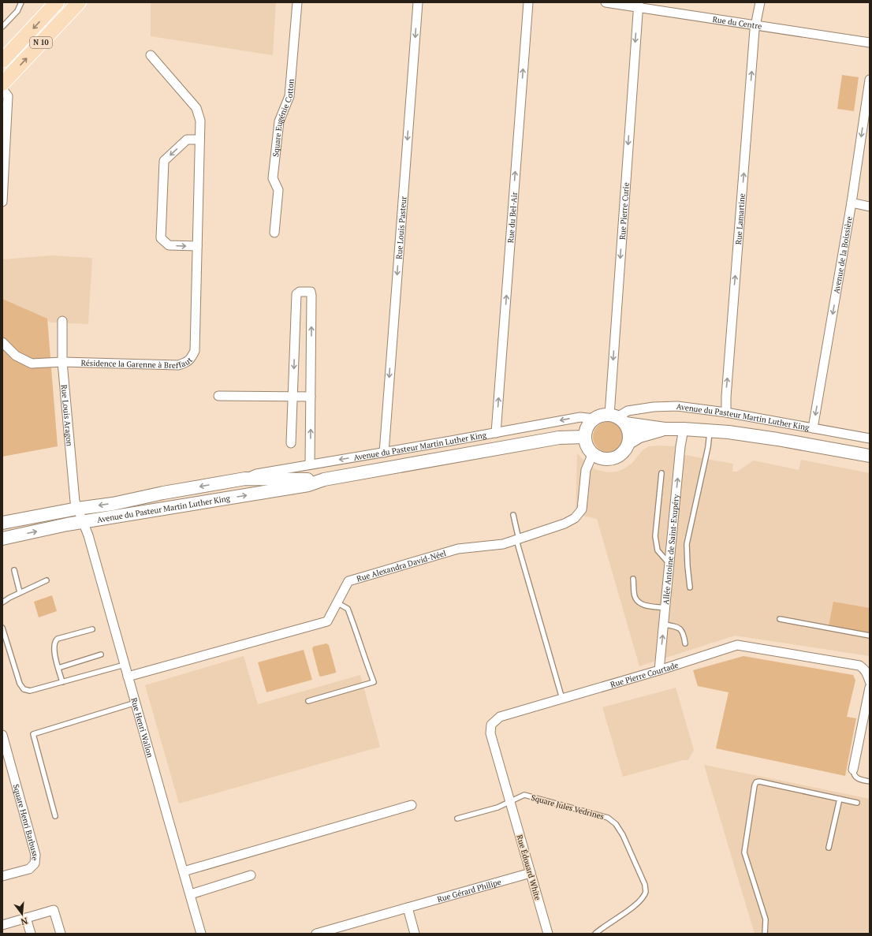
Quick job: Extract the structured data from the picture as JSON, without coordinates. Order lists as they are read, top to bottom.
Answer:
{
  "streets": {
    "main road": ["N 10"],
    "street": [
      "Rue du Centre",
      "Square Eugénie Cotton",
      "Rue Pierre Curie",
      "Rue du Bel-Air",
      "Rue Lamartine",
      "Rue Louis Pasteur",
      "Avenue de la Boissière",
      "Résidence la Garenne à Breffaut",
      "Rue Louis Aragon",
      "Avenue du Pasteur Martin Luther King",
      "Allée Antoine de Saint-Exupéry",
      "Rue Alexandra David-Néel",
      "Rue Pierre Courtade",
      "Rue Henri Wallon",
      "Square Henri Barbusse",
      "Rue Édouard White",
      "Rue Gérard Philipe"
    ],
    "lane": ["Square Jules Vedrines"]
  },
  "crossings": [
    ["Rue du Centre", "Rue Pierre Curie"],
    ["Rue du Centre", "Rue Lamartine"],
    ["Rue Pierre Curie", "Avenue du Pasteur Martin Luther King"],
    ["Rue Pierre Curie", "Rue Alexandra David-Néel"],
    ["Rue du Bel-Air", "Avenue du Pasteur Martin Luther King"],
    ["Rue Lamartine", "Avenue du Pasteur Martin Luther King"],
    ["Rue Louis Pasteur", "Avenue du Pasteur Martin Luther King"],
    ["Avenue de la Boissière", "Avenue du Pasteur Martin Luther King"],
    ["Résidence la Garenne à Breffaut", "Rue Louis Aragon"],
    ["Rue Louis Aragon", "Avenue du Pasteur Martin Luther King"],
    ["Rue Louis Aragon", "Rue Henri Wallon"],
    ["Avenue du Pasteur Martin Luther King", "Allée Antoine de Saint-Exupéry"],
    ["Avenue du Pasteur Martin Luther King", "Rue Alexandra David-Néel"],
    ["Avenue du Pasteur Martin Luther King", "Rue Henri Wallon"],
    ["Allée Antoine de Saint-Exupéry", "Rue Pierre Courtade"],
    ["Rue Alexandra David-Néel", "Rue Henri Wallon"],
    ["Rue Pierre Courtade", "Square Jules Vedrines"],
    ["Rue Pierre Courtade", "Rue Édouard White"],
    ["Square Jules Vedrines", "Rue Édouard White"],
    ["Rue Édouard White", "Rue Gérard Philipe"]
  ],
  "one_way": [
    "Rue Pierre Curie",
    "Rue du Bel-Air",
    "Rue Lamartine",
    "Rue Louis Pasteur",
    "Avenue de la Boissière",
    "Allée Antoine de Saint-Exupéry"
  ],
  "north": "bottom"
}
